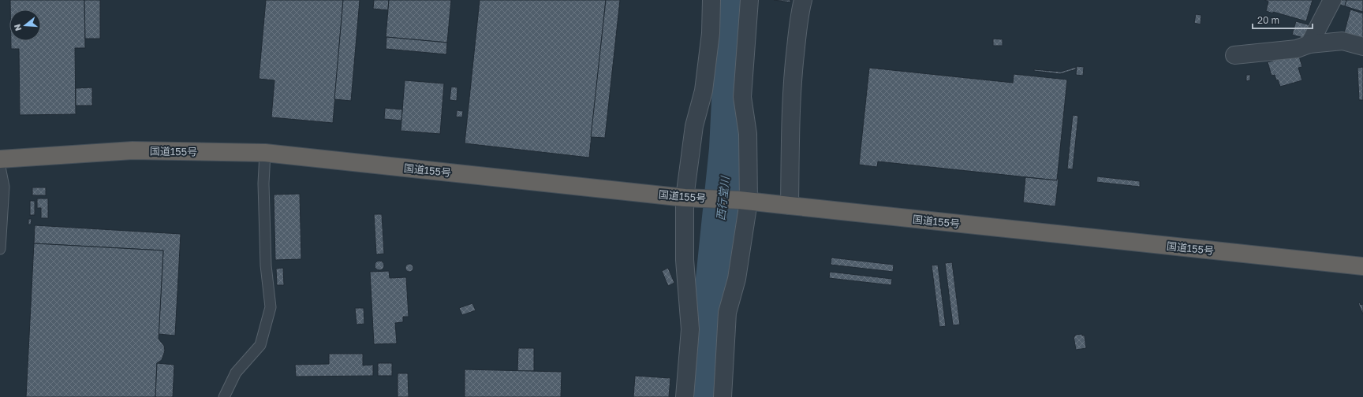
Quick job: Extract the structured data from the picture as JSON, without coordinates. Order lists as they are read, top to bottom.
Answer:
{
  "streets": {
    "highway": ["国道155号"]
  },
  "water": ["西行堂川"],
  "scale_bar": "20 m",
  "north": "left"
}
